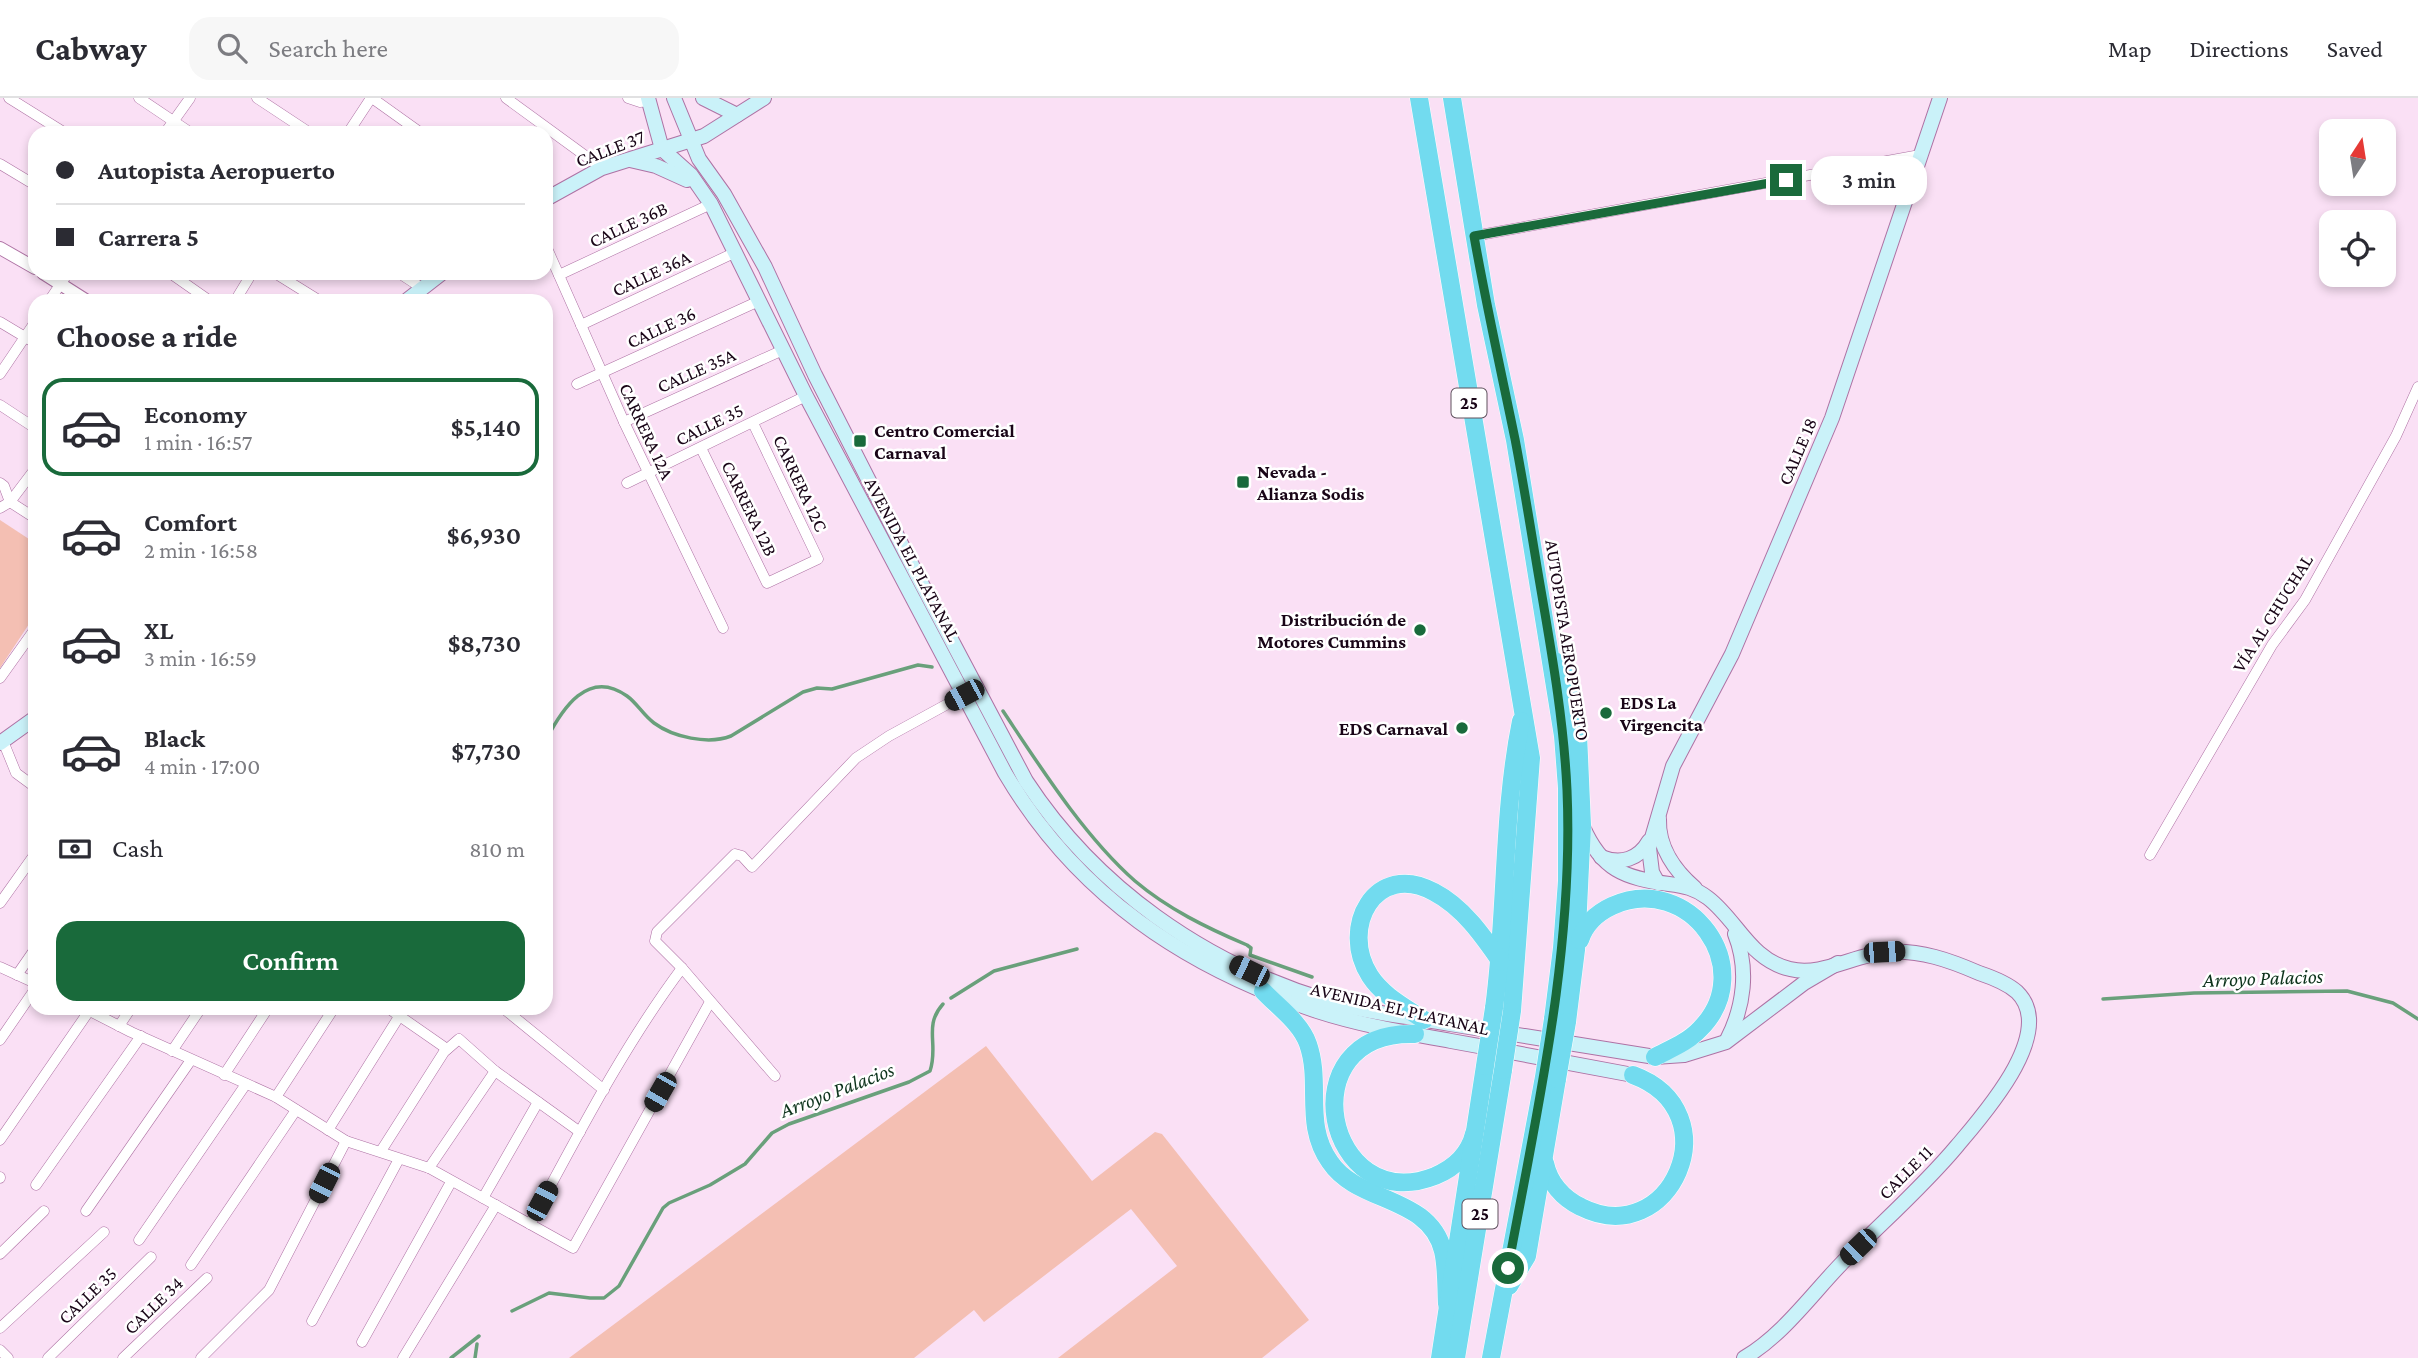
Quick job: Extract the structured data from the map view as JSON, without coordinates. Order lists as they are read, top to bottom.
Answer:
{
  "streets": {
    "highway": ["25", "AUTOPISTA AEROPUERTO"],
    "main road": [
      "CALLE 37",
      "CALLE 18",
      "AVENIDA EL PLATANAL",
      "CALLE 11"
    ],
    "street": [
      "CALLE 36B",
      "CALLE 36A",
      "CALLE 36",
      "CALLE 35A",
      "CALLE 35",
      "CARRERA 12A",
      "CARRERA 12C",
      "CARRERA 12B",
      "VÍA AL CHUCHAL",
      "CALLE 34"
    ]
  },
  "crossings": [
    ["CALLE 37", "AVENIDA EL PLATANAL"],
    ["CALLE 36B", "CARRERA 12A"],
    ["CALLE 36B", "AVENIDA EL PLATANAL"],
    ["CALLE 36A", "CARRERA 12A"],
    ["CALLE 36A", "AVENIDA EL PLATANAL"],
    ["CALLE 36", "CARRERA 12A"],
    ["CALLE 36", "AVENIDA EL PLATANAL"],
    ["CALLE 35A", "CARRERA 12A"],
    ["CALLE 35A", "AVENIDA EL PLATANAL"],
    ["CALLE 35", "CARRERA 12A"],
    ["CALLE 35", "CARRERA 12C"],
    ["CALLE 35", "CARRERA 12B"],
    ["CALLE 35", "AVENIDA EL PLATANAL"],
    ["CALLE 18", "AVENIDA EL PLATANAL"],
    ["CARRERA 12C", "CARRERA 12B"],
    ["AVENIDA EL PLATANAL", "CALLE 11"]
  ],
  "water": ["Arroyo Palacios"],
  "places": {
    "transit": ["Centro Comercial Carnaval", "Nevada - Alianza Sodis"],
    "other": ["Distribución de Motores Cummins", "EDS La Virgencita", "EDS Carnaval"]
  },
  "north": "top",
  "page": {
    "header": "Cabway",
    "search": "Search here",
    "nav": ["Map", "Directions", "Saved"],
    "banner": ["Autopista Aeropuerto", "Carrera 5"],
    "bubble": "3 min",
    "heading": "Choose a ride",
    "list": [
      {
        "name": "Economy",
        "note": "1 min · 16:57",
        "value": "$5,140"
      },
      {
        "name": "Comfort",
        "note": "2 min · 16:58",
        "value": "$6,930"
      },
      {
        "name": "XL",
        "note": "3 min · 16:59",
        "value": "$8,730"
      },
      {
        "name": "Black",
        "note": "4 min · 17:00",
        "value": "$7,730"
      }
    ],
    "pay": ["Cash", "810 m"],
    "buttons": "Confirm"
  }
}
